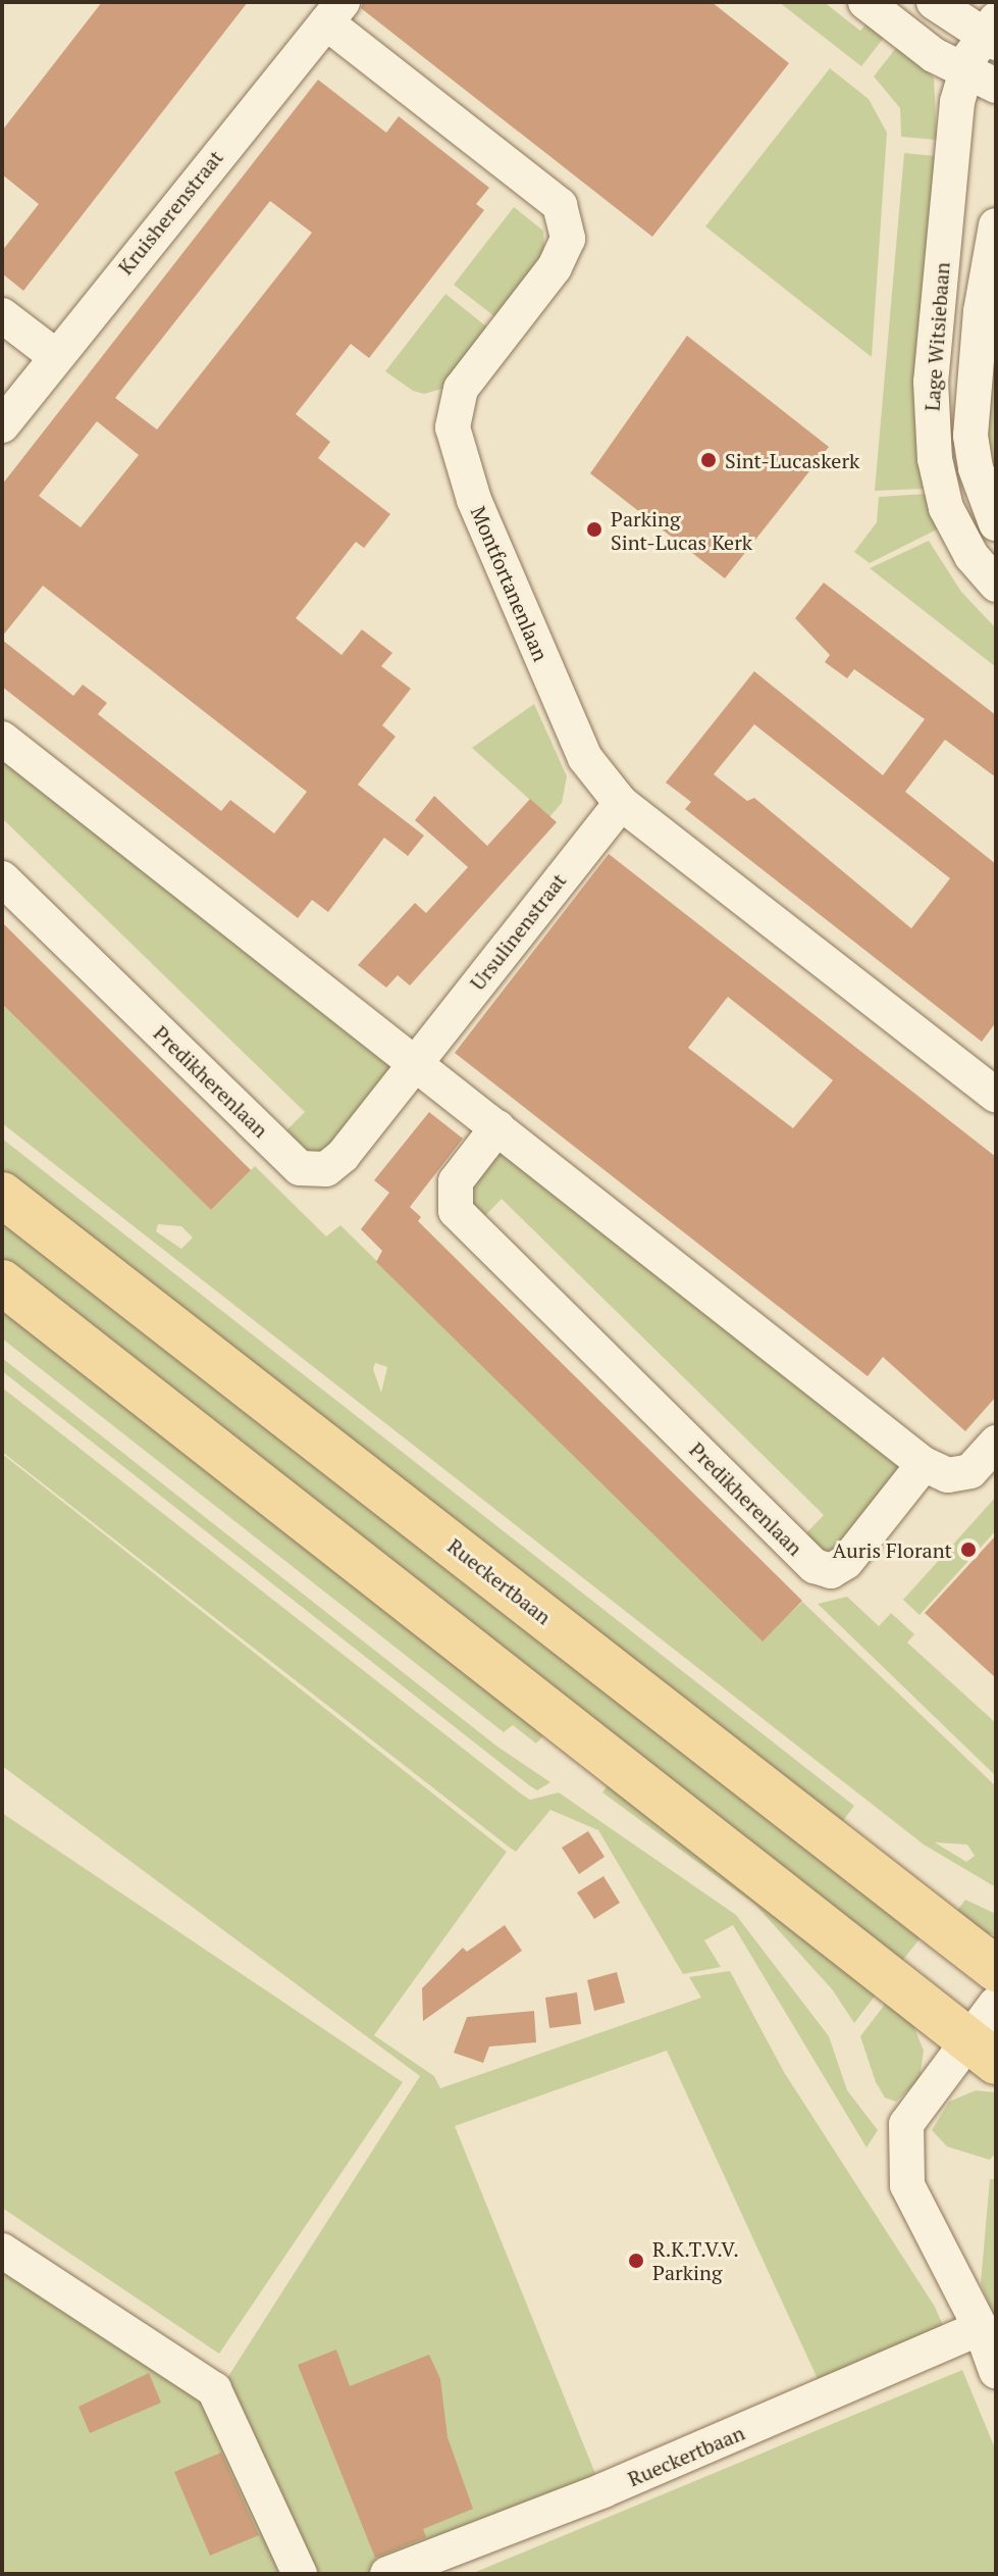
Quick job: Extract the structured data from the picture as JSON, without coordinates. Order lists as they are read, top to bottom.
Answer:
{
  "streets": {
    "main road": ["Rueckertbaan"],
    "street": [
      "Kruisherenstraat",
      "Lage Witsiebaan",
      "Montfortanenlaan",
      "Ursulinenstraat",
      "Predikherenlaan"
    ]
  },
  "crossings": [
    ["Kruisherenstraat", "Montfortanenlaan"],
    ["Montfortanenlaan", "Ursulinenstraat"],
    ["Ursulinenstraat", "Predikherenlaan"]
  ],
  "places": [
    "Sint-Lucaskerk",
    "Parking Sint-Lucas Kerk",
    "Auris Florant",
    "R.K.T.V.V. Parking"
  ]
}
